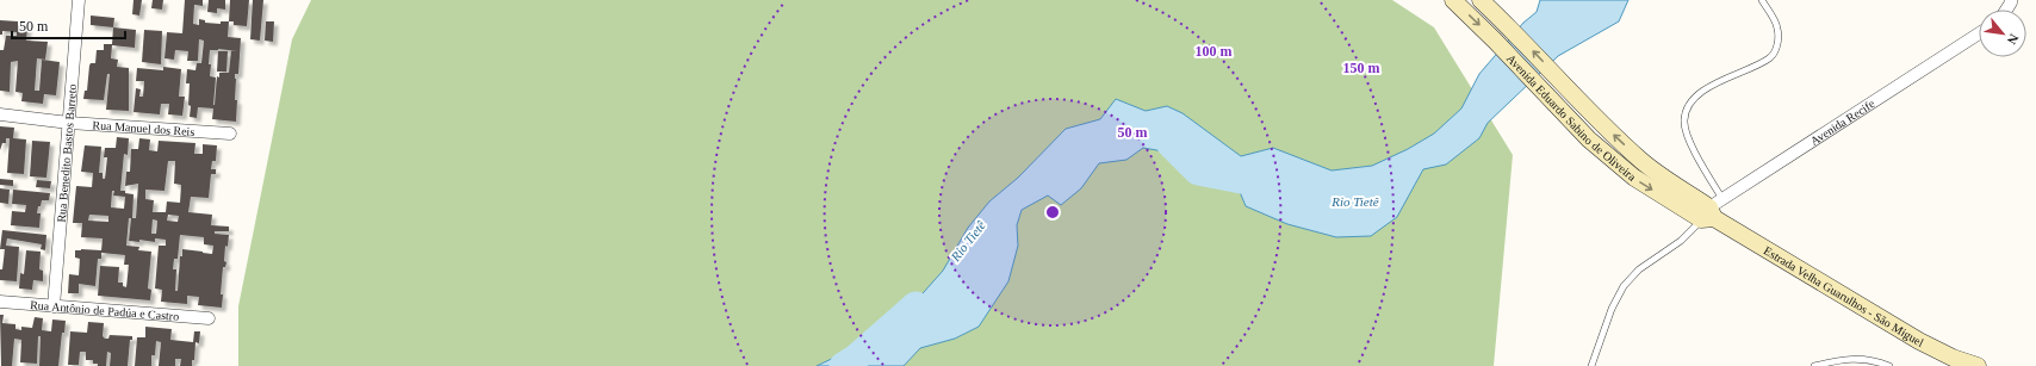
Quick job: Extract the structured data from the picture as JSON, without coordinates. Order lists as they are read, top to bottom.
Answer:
{
  "streets": {
    "main road": ["Avenida Eduardo Sabino de Oliveira", "Estrada Velha Guarulhos - São Miguel"],
    "street": [
      "Avenida Recife",
      "Rua Manuel dos Reis",
      "Rua Benedito Bastos Barreto",
      "Rua Antônio de Padúa e Castro"
    ]
  },
  "crossings": [
    ["Avenida Eduardo Sabino de Oliveira", "Avenida Recife"],
    ["Avenida Eduardo Sabino de Oliveira", "Estrada Velha Guarulhos - São Miguel"],
    ["Avenida Recife", "Estrada Velha Guarulhos - São Miguel"],
    ["Rua Manuel dos Reis", "Rua Benedito Bastos Barreto"],
    ["Rua Benedito Bastos Barreto", "Rua Antônio de Padúa e Castro"]
  ],
  "water": ["Rio Tietê"],
  "scale_bar": "50 m",
  "north": "bottom right",
  "rings": ["100 m", "150 m", "50 m"]
}
